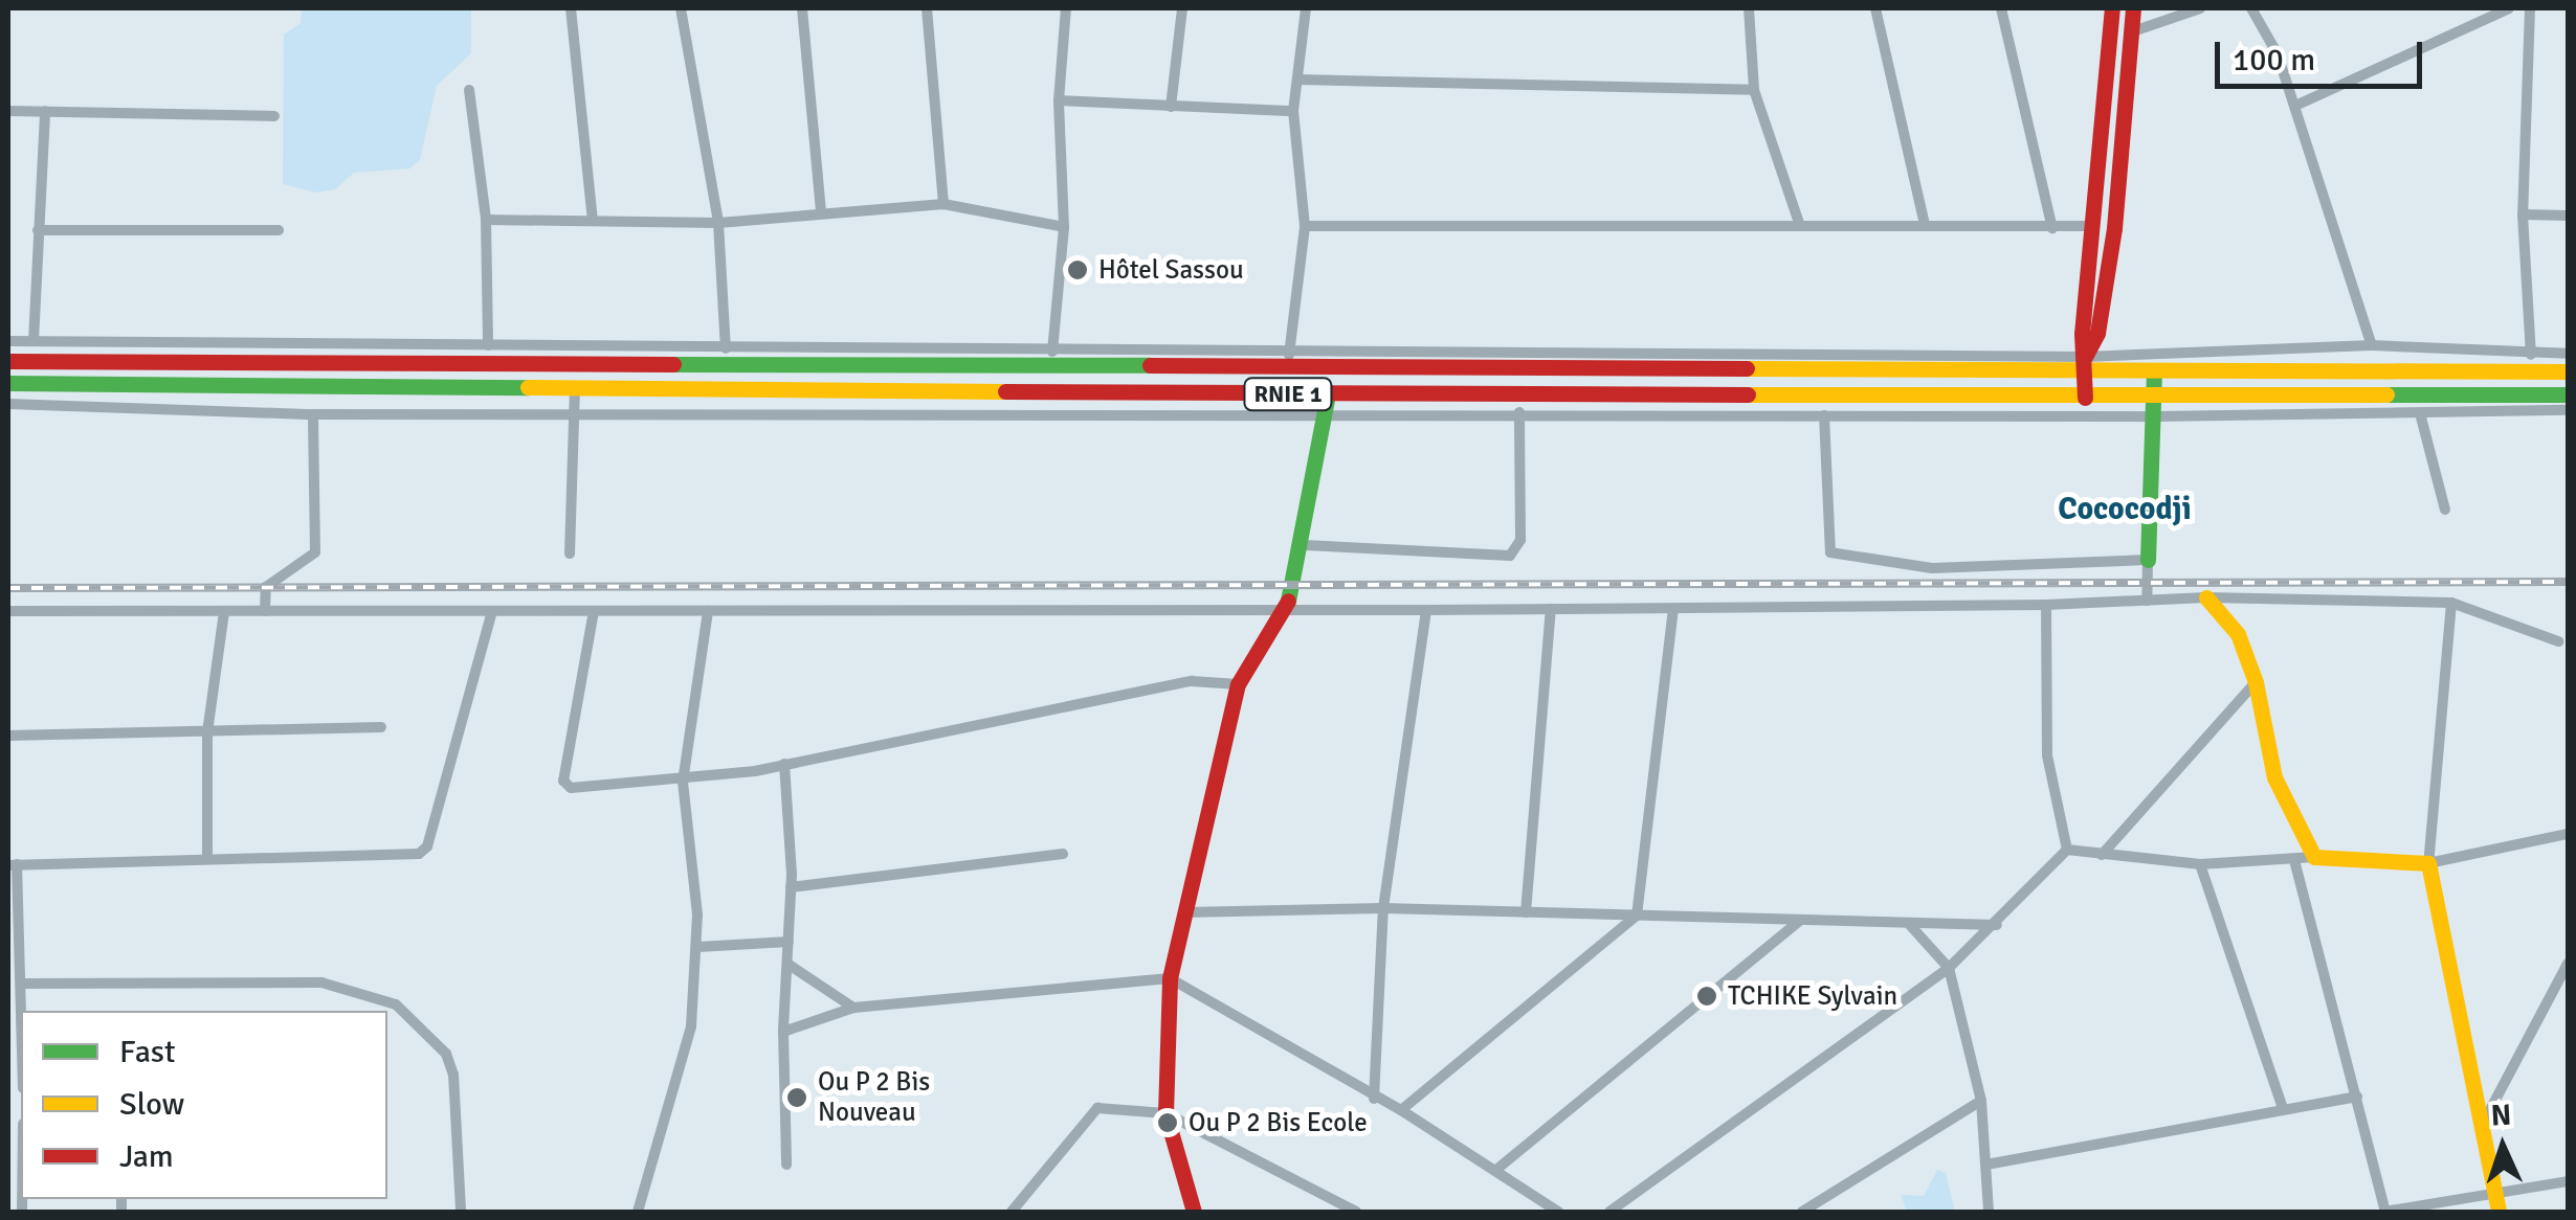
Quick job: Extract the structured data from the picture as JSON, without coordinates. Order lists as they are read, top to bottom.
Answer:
{
  "streets": {
    "main road": ["RNIE 1"]
  },
  "districts": ["Cococodji"],
  "places": [
    "Hôtel Sassou",
    "TCHIKE Sylvain",
    "Ou P 2 Bis Nouveau",
    "Ou P 2 Bis Ecole"
  ],
  "legend": ["Fast", "Slow", "Jam"],
  "scale_bar": "100 m",
  "north": "top"
}
